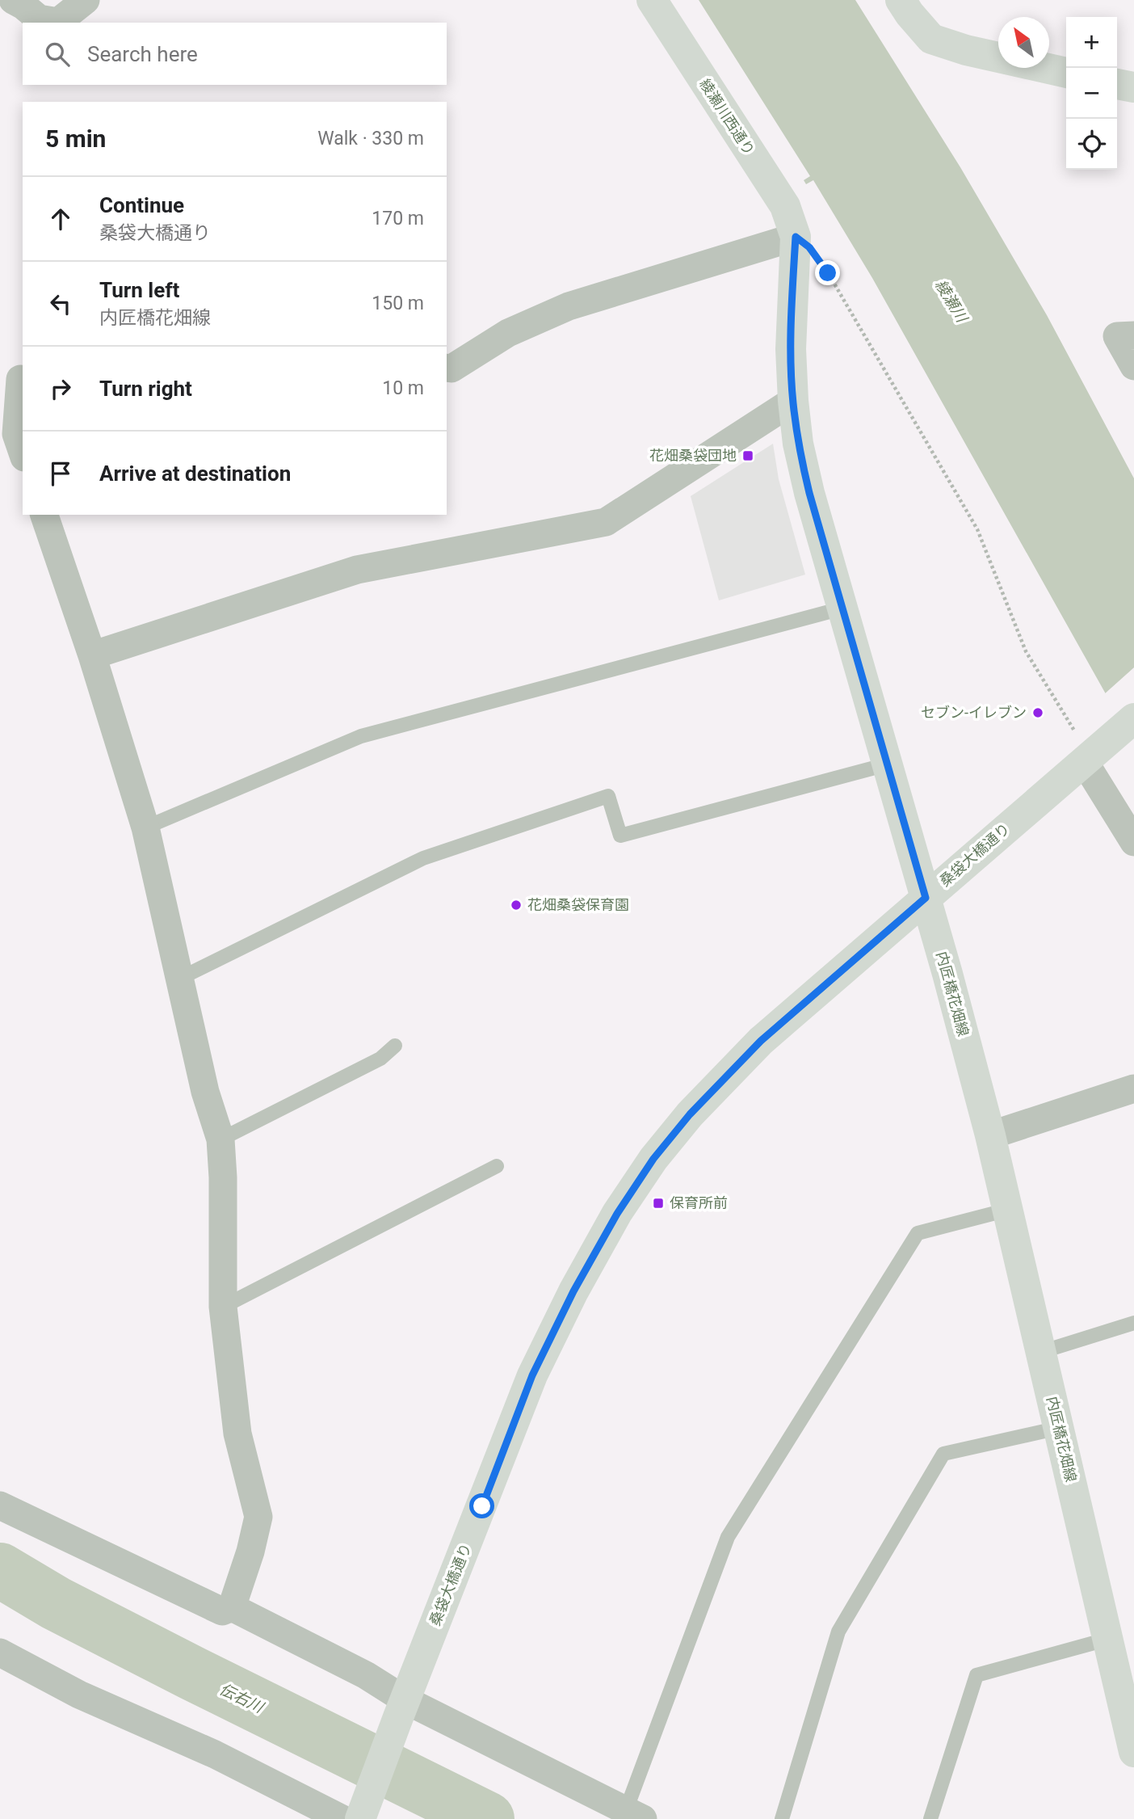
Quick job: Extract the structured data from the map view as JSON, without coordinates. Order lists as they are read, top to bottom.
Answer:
{
  "streets": {
    "street": ["綾瀬川西通り", "桑袋大橋通り", "内匠橋花畑線"]
  },
  "crossings": [
    ["綾瀬川西通り", "内匠橋花畑線"],
    ["桑袋大橋通り", "内匠橋花畑線"]
  ],
  "water": ["綾瀬川", "伝右川"],
  "places": {
    "transit": ["花畑桑袋団地", "保育所前"],
    "other": ["セブン-イレブン", "花畑桑袋保育園"]
  },
  "north": "top left",
  "page": {
    "map_buttons": ["+", "−"],
    "search": "Search here",
    "heading": ["5 min", "Walk · 330 m"],
    "list": [
      ["Continue", "桑袋大橋通り", "170 m"],
      ["Turn left", "内匠橋花畑線", "150 m"],
      ["Turn right", "10 m"],
      "Arrive at destination"
    ]
  }
}
